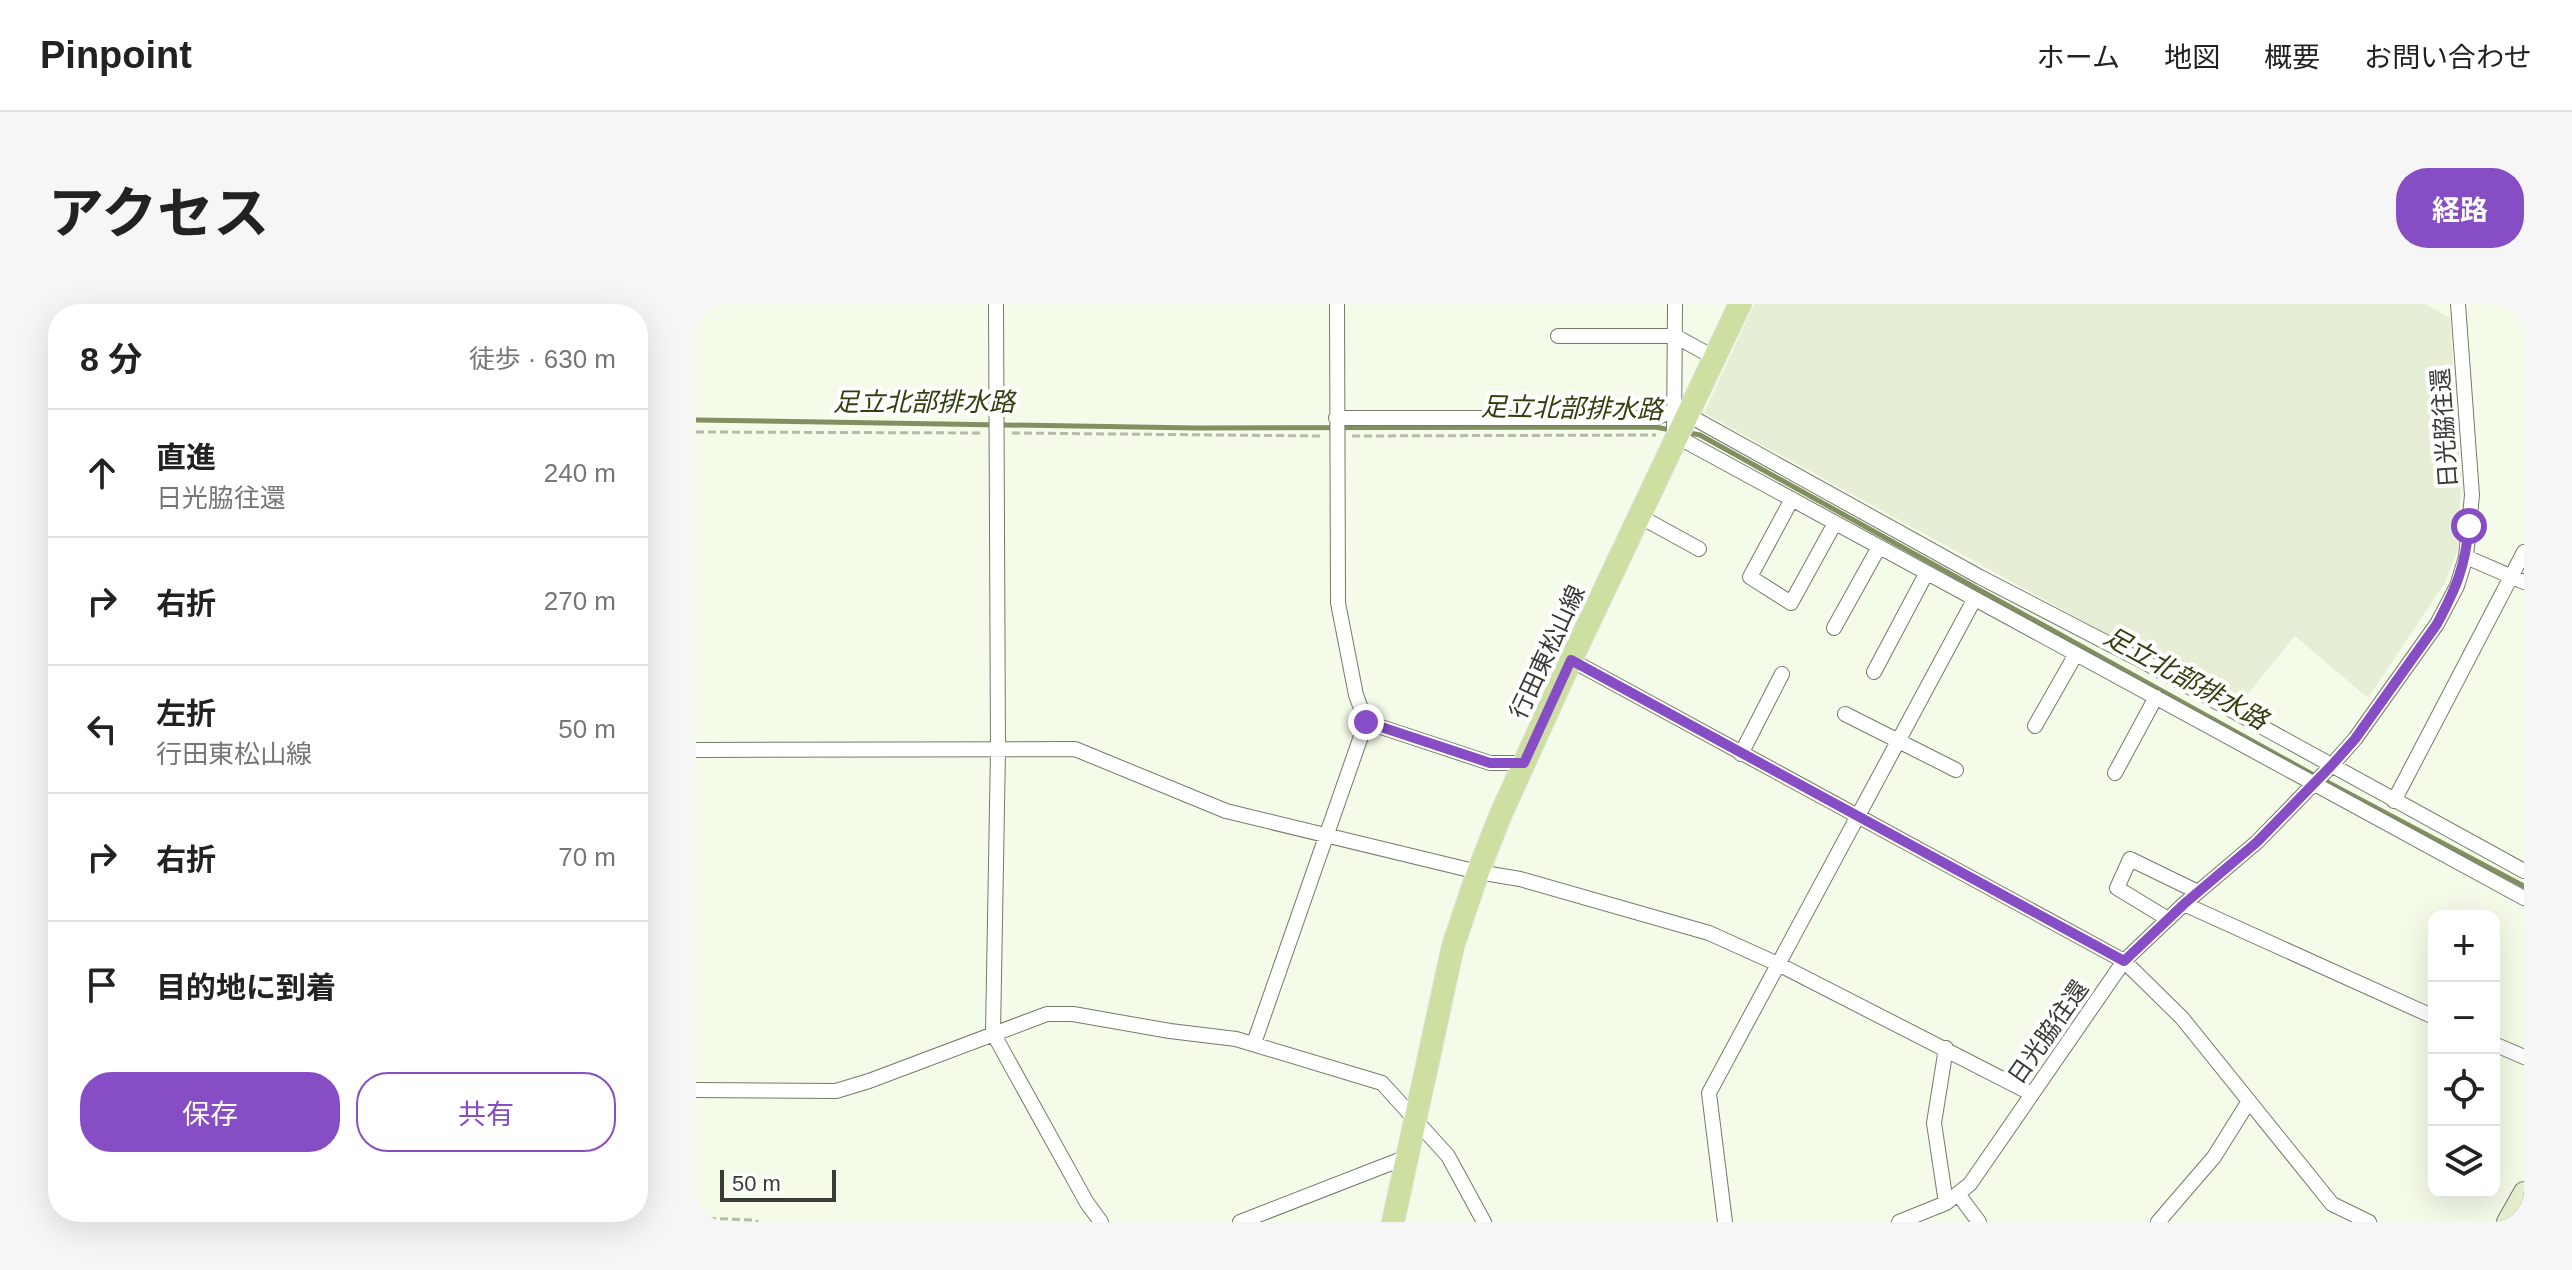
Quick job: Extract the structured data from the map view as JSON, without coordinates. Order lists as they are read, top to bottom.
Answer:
{
  "streets": {
    "main road": ["行田東松山線"],
    "street": ["日光脇往還"]
  },
  "water": ["足立北部排水路"],
  "scale_bar": "50 m",
  "page": {
    "header": "Pinpoint",
    "nav": [
      "ホーム",
      "地図",
      "概要",
      "お問い合わせ"
    ],
    "title": "アクセス",
    "buttons": [
      "経路",
      ["保存", "共有"]
    ],
    "heading": ["8 分", "徒歩 · 630 m"],
    "list": [
      ["直進", "日光脇往還", "240 m"],
      ["右折", "270 m"],
      ["左折", "行田東松山線", "50 m"],
      ["右折", "70 m"],
      "目的地に到着"
    ],
    "map_buttons": ["+", "−"],
    "scale": "50 m"
  }
}
